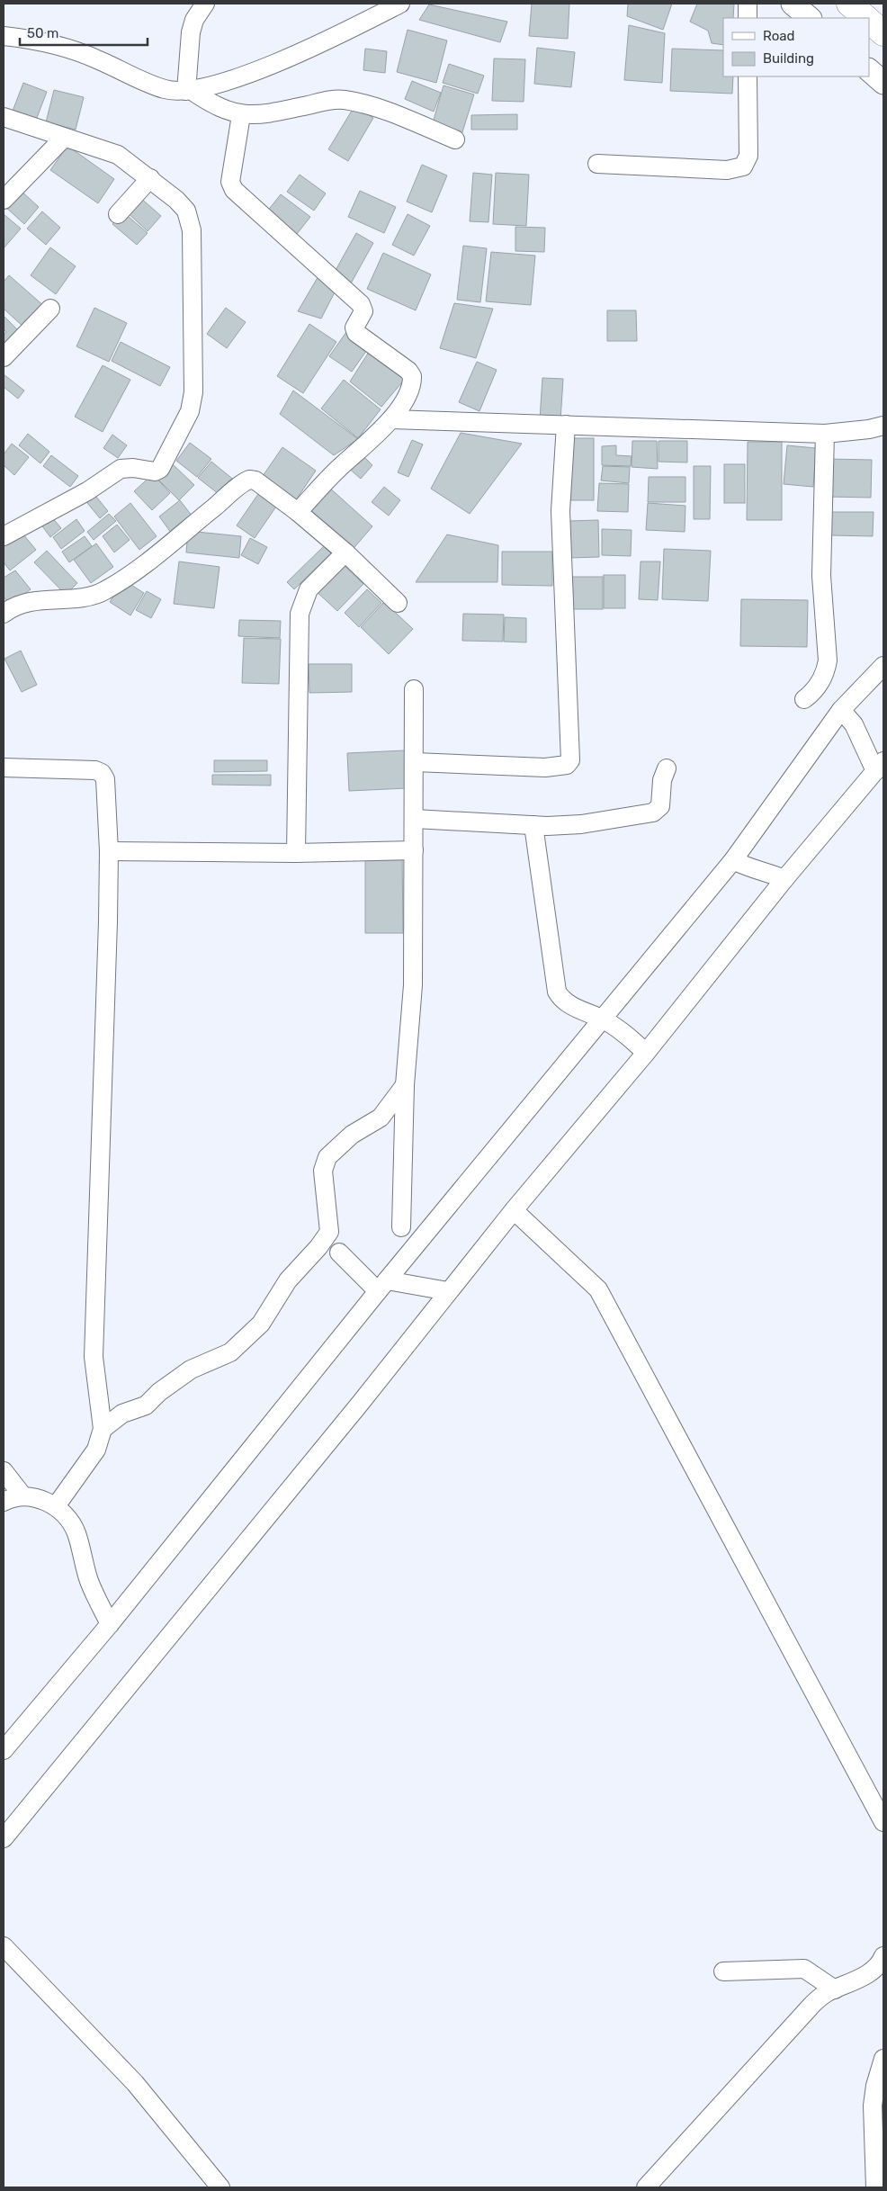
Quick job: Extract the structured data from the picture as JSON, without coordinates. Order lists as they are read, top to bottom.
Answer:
{
  "legend": ["Road", "Building"],
  "scale_bar": "50 m"
}
